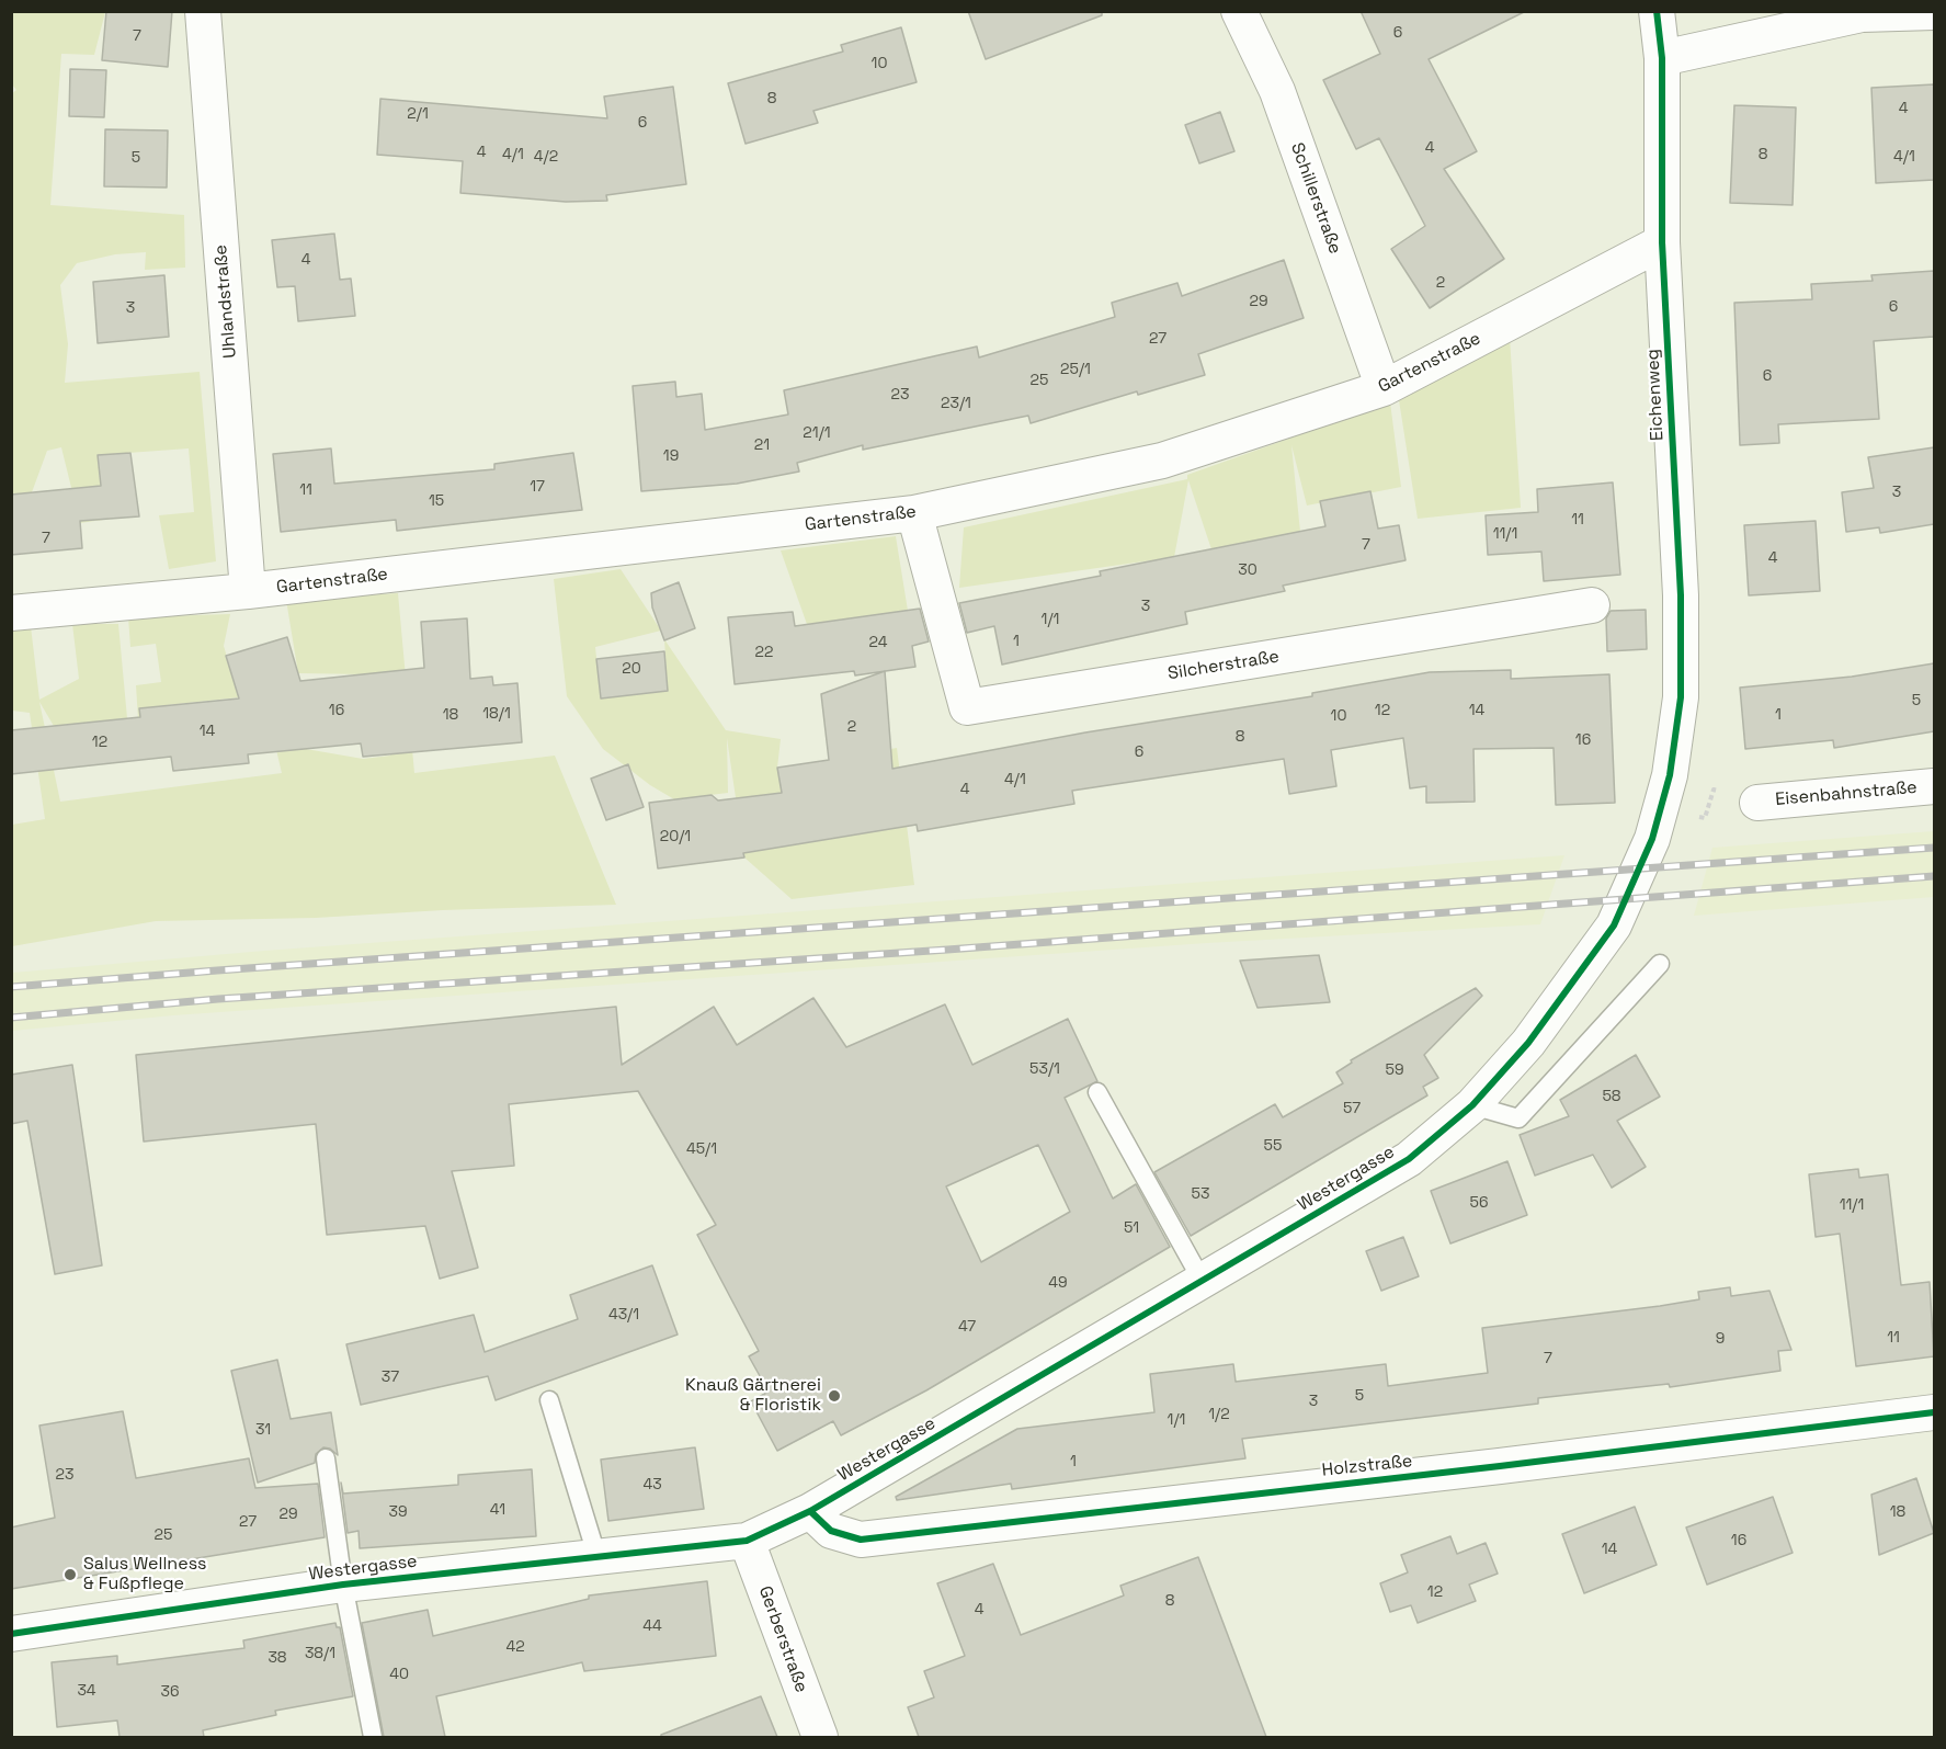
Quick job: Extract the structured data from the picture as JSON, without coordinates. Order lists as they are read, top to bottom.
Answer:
{
  "streets": {
    "street": [
      "Schillerstraße",
      "Uhlandstraße",
      "Gartenstraße",
      "Eichenweg",
      "Silcherstraße",
      "Eisenbahnstraße",
      "Westergasse",
      "Holzstraße",
      "Gerberstraße"
    ]
  },
  "crossings": [
    ["Schillerstraße", "Gartenstraße"],
    ["Uhlandstraße", "Gartenstraße"],
    ["Gartenstraße", "Eichenweg"],
    ["Gartenstraße", "Silcherstraße"],
    ["Eichenweg", "Westergasse"],
    ["Westergasse", "Holzstraße"],
    ["Westergasse", "Gerberstraße"]
  ],
  "places": ["Knauß Gärtnerei & Floristik", "Salus Wellness & Fußpflege"],
  "house_numbers": [
    "6",
    "7",
    "10",
    "8",
    "4",
    "2/1",
    "6",
    "4",
    "4",
    "4/1",
    "8",
    "4/2",
    "4/1",
    "5",
    "4",
    "2",
    "29",
    "6",
    "3",
    "27",
    "25/1",
    "6",
    "25",
    "23",
    "23/1",
    "21/1",
    "21",
    "19",
    "17",
    "11",
    "3",
    "15",
    "11",
    "11/1",
    "7",
    "7",
    "4",
    "30",
    "3",
    "1/1",
    "1",
    "24",
    "22",
    "20",
    "5",
    "16",
    "12",
    "14",
    "18/1",
    "18",
    "1",
    "10",
    "2",
    "14",
    "8",
    "16",
    "12",
    "6",
    "4/1",
    "4",
    "20/1",
    "53/1",
    "59",
    "58",
    "57",
    "55",
    "45/1",
    "53",
    "56",
    "11/1",
    "51",
    "49",
    "43/1",
    "47",
    "11",
    "9",
    "7",
    "37",
    "5",
    "3",
    "1/2",
    "1/1",
    "31",
    "1",
    "23",
    "43",
    "41",
    "39",
    "18",
    "29",
    "27",
    "25",
    "16",
    "14",
    "12",
    "8",
    "4",
    "44",
    "42",
    "38/1",
    "38",
    "40",
    "34",
    "36"
  ]
}
